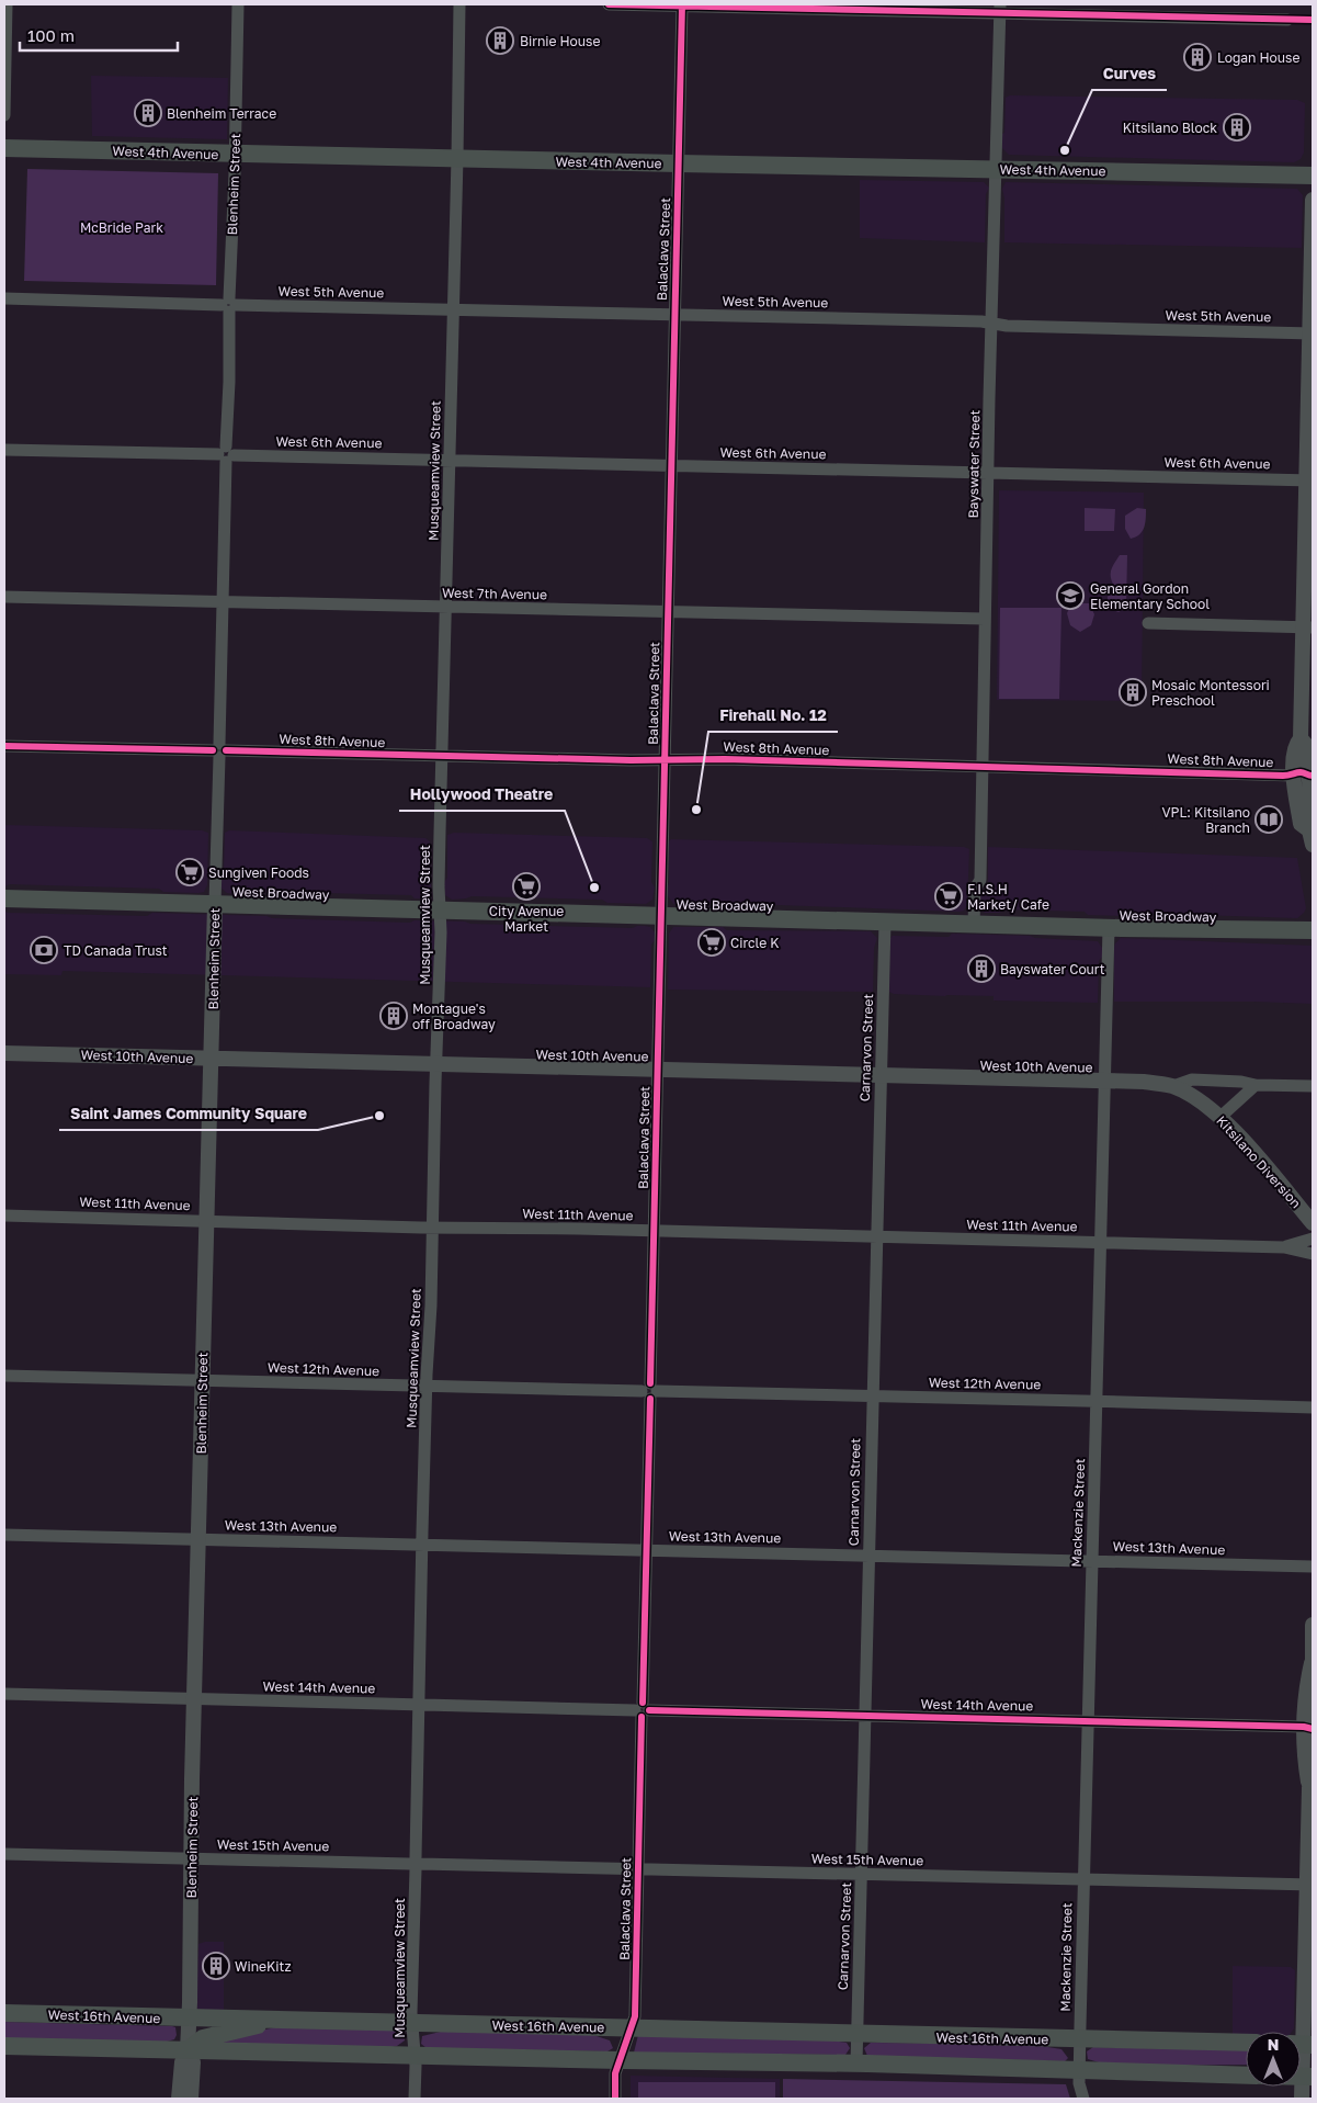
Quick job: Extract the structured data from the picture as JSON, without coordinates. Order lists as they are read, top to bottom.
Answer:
{
  "streets": {
    "main road": ["West 4th Avenue", "West Broadway", "West 16th Avenue"],
    "street": [
      "Blenheim Street",
      "Balaclava Street",
      "West 5th Avenue",
      "West 6th Avenue",
      "Bayswater Street",
      "Musqueamview Street",
      "West 7th Avenue",
      "West 8th Avenue",
      "Carnarvon Street",
      "West 10th Avenue",
      "Kitsilano Diversion",
      "West 11th Avenue",
      "West 12th Avenue",
      "Mackenzie Street",
      "West 13th Avenue",
      "West 14th Avenue",
      "West 15th Avenue"
    ]
  },
  "crossings": [
    ["West 4th Avenue", "Blenheim Street"],
    ["West 4th Avenue", "Balaclava Street"],
    ["West 4th Avenue", "Bayswater Street"],
    ["West 4th Avenue", "Musqueamview Street"],
    ["Blenheim Street", "West 5th Avenue"],
    ["Blenheim Street", "West 6th Avenue"],
    ["Blenheim Street", "West 7th Avenue"],
    ["Blenheim Street", "West 8th Avenue"],
    ["Blenheim Street", "West Broadway"],
    ["Blenheim Street", "West 10th Avenue"],
    ["Blenheim Street", "West 11th Avenue"],
    ["Blenheim Street", "West 12th Avenue"],
    ["Blenheim Street", "West 13th Avenue"],
    ["Blenheim Street", "West 14th Avenue"],
    ["Blenheim Street", "West 15th Avenue"],
    ["Blenheim Street", "West 16th Avenue"],
    ["Balaclava Street", "West 5th Avenue"],
    ["Balaclava Street", "West 6th Avenue"],
    ["Balaclava Street", "West 7th Avenue"],
    ["Balaclava Street", "West 8th Avenue"],
    ["Balaclava Street", "West Broadway"],
    ["Balaclava Street", "West 10th Avenue"],
    ["Balaclava Street", "West 11th Avenue"],
    ["Balaclava Street", "West 12th Avenue"],
    ["Balaclava Street", "West 13th Avenue"],
    ["Balaclava Street", "West 14th Avenue"],
    ["Balaclava Street", "West 15th Avenue"],
    ["Balaclava Street", "West 16th Avenue"],
    ["West 5th Avenue", "Bayswater Street"],
    ["West 5th Avenue", "Musqueamview Street"],
    ["West 6th Avenue", "Bayswater Street"],
    ["West 6th Avenue", "Musqueamview Street"],
    ["Bayswater Street", "West 7th Avenue"],
    ["Bayswater Street", "West 8th Avenue"],
    ["Bayswater Street", "West Broadway"],
    ["Musqueamview Street", "West 7th Avenue"],
    ["Musqueamview Street", "West 8th Avenue"],
    ["Musqueamview Street", "West Broadway"],
    ["Musqueamview Street", "West 10th Avenue"],
    ["Musqueamview Street", "West 11th Avenue"],
    ["Musqueamview Street", "West 12th Avenue"],
    ["Musqueamview Street", "West 13th Avenue"],
    ["Musqueamview Street", "West 14th Avenue"],
    ["Musqueamview Street", "West 15th Avenue"],
    ["Musqueamview Street", "West 16th Avenue"],
    ["West Broadway", "Carnarvon Street"],
    ["West Broadway", "Mackenzie Street"],
    ["Carnarvon Street", "West 10th Avenue"],
    ["Carnarvon Street", "West 11th Avenue"],
    ["Carnarvon Street", "West 12th Avenue"],
    ["Carnarvon Street", "West 13th Avenue"],
    ["Carnarvon Street", "West 14th Avenue"],
    ["Carnarvon Street", "West 15th Avenue"],
    ["Carnarvon Street", "West 16th Avenue"],
    ["West 10th Avenue", "Kitsilano Diversion"],
    ["West 10th Avenue", "Mackenzie Street"],
    ["West 11th Avenue", "Mackenzie Street"],
    ["West 12th Avenue", "Mackenzie Street"],
    ["Mackenzie Street", "West 13th Avenue"],
    ["Mackenzie Street", "West 14th Avenue"],
    ["Mackenzie Street", "West 15th Avenue"],
    ["Mackenzie Street", "West 16th Avenue"]
  ],
  "parks": ["McBride Park"],
  "places": {
    "building": [
      "Birnie House",
      "Logan House",
      "Blenheim Terrace",
      "Kitsilano Block",
      "Mosaic Montessori Preschool",
      "Bayswater Court",
      "Montague's off Broadway",
      "WineKitz"
    ],
    "other": [
      "Curves",
      "Firehall No. 12",
      "Hollywood Theatre",
      "Saint James Community Square"
    ],
    "school or university": ["General Gordon Elementary School"],
    "library": ["VPL: Kitsilano Branch"],
    "supermarket": [
      "Sungiven Foods",
      "City Avenue Market",
      "F.I.S.H Market/ Cafe",
      "Circle K"
    ],
    "bank": ["TD Canada Trust"]
  },
  "scale_bar": "100 m",
  "north": "top"
}
